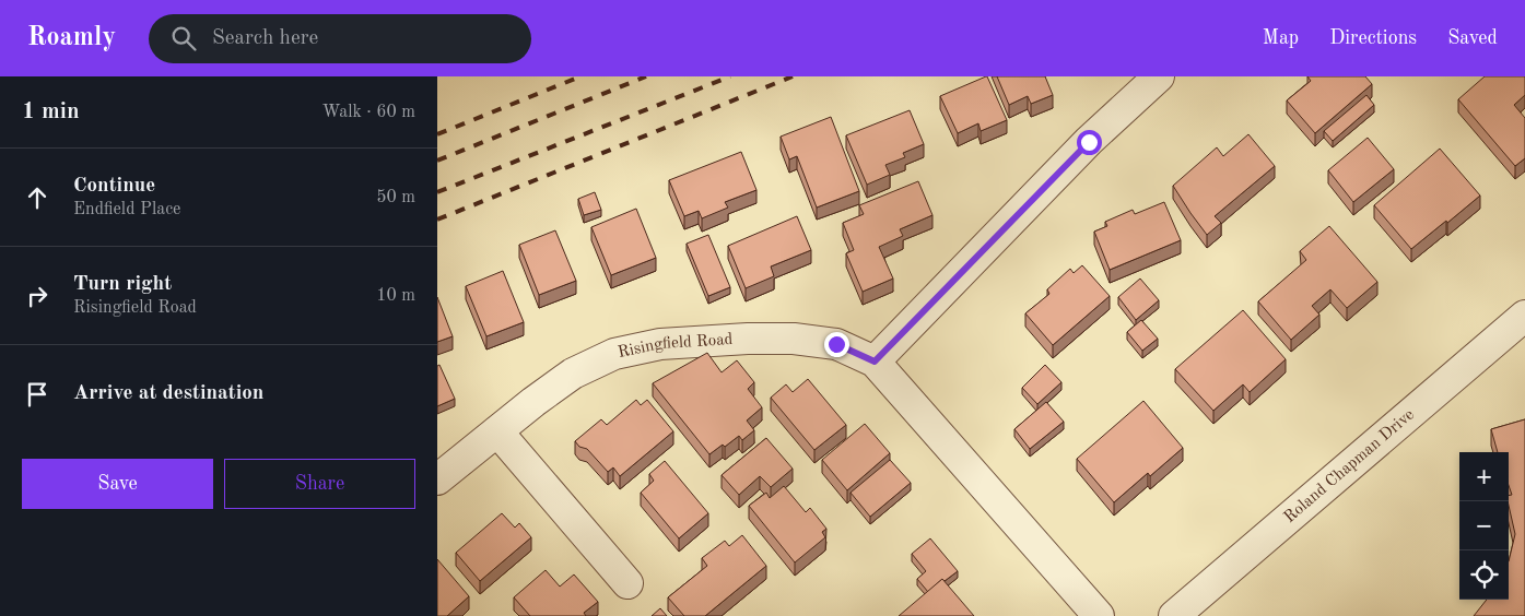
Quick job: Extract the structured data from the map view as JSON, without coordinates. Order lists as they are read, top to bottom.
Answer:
{
  "streets": {
    "street": ["Risingfield Road", "Roland Chapman Drive"]
  },
  "page": {
    "header": "Roamly",
    "search": "Search here",
    "nav": ["Map", "Directions", "Saved"],
    "heading": ["1 min", "Walk · 60 m"],
    "list": [
      ["Continue", "Endfield Place", "50 m"],
      ["Turn right", "Risingfield Road", "10 m"],
      "Arrive at destination"
    ],
    "buttons": ["Save", "Share"],
    "map_buttons": ["+", "−"]
  }
}
